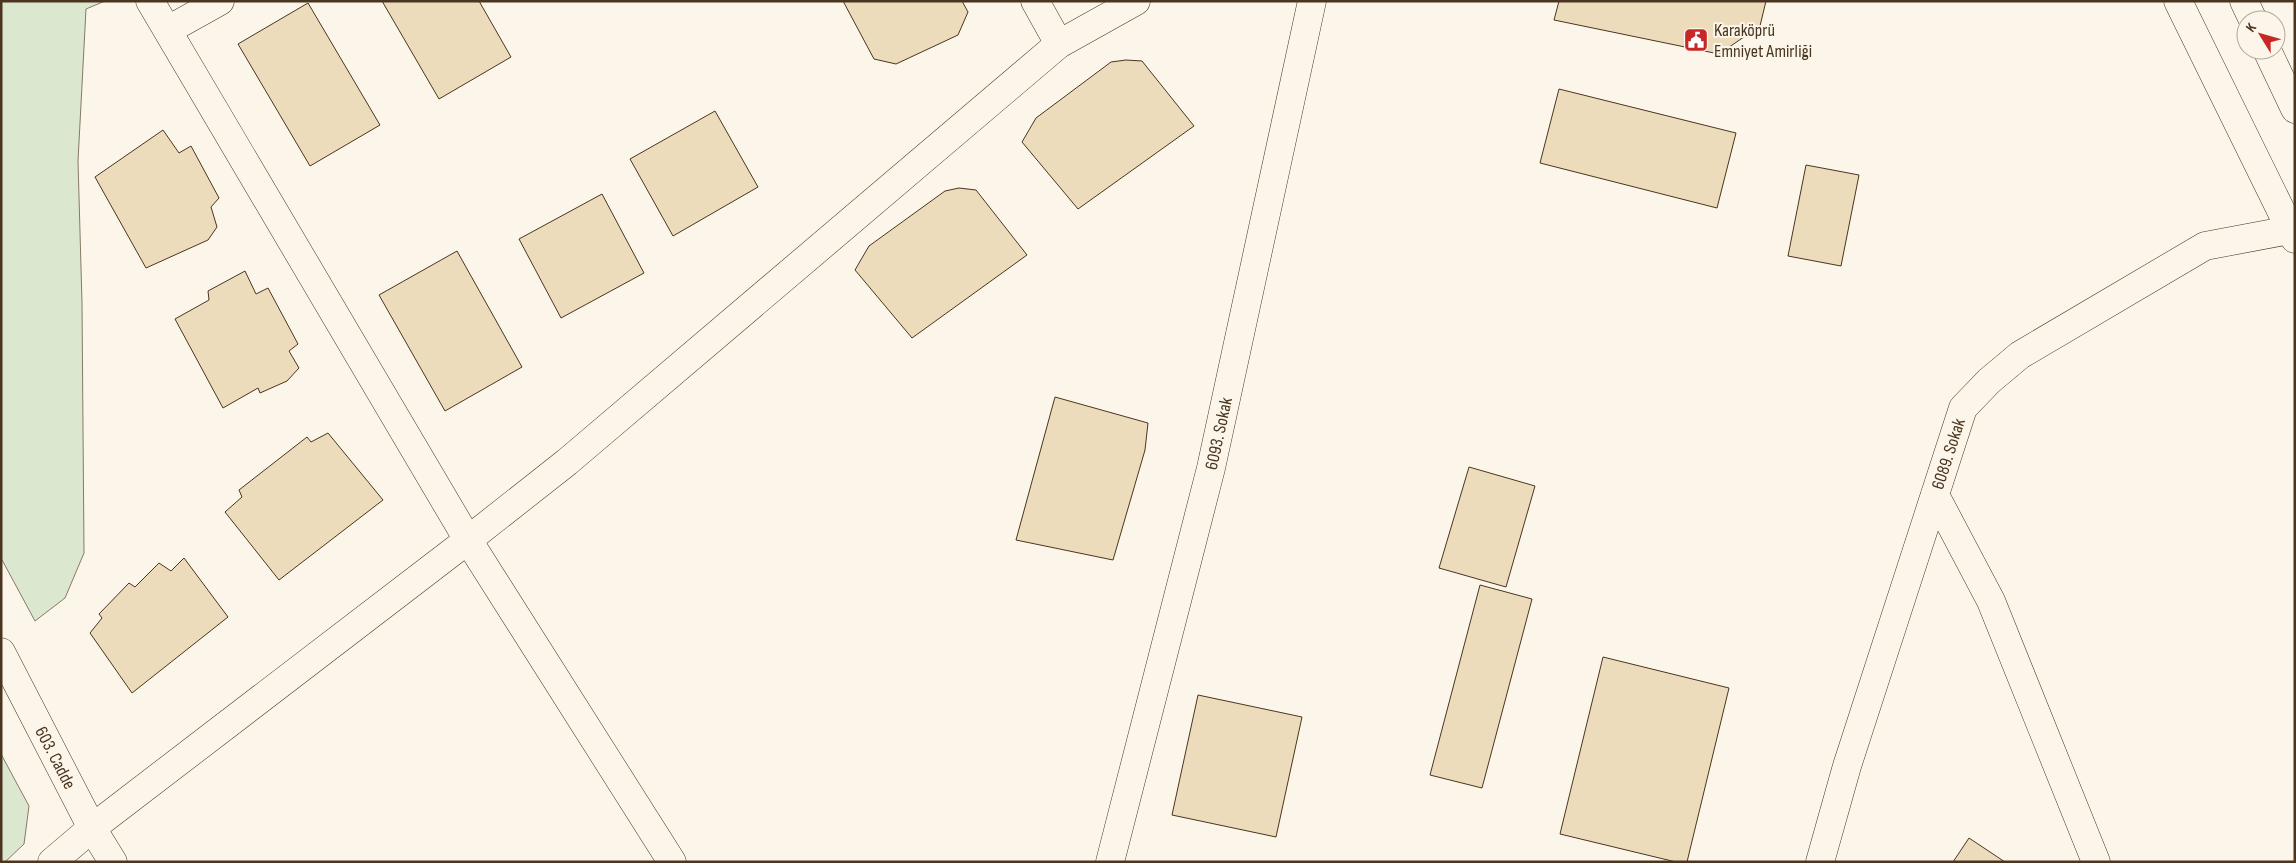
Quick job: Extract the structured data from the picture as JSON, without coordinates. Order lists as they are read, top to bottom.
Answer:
{
  "streets": {
    "street": ["6093. Sokak", "6089. Sokak", "603. Cadde"]
  },
  "places": {
    "public building": ["Karaköprü Emniyet Amirliği"]
  },
  "north": "top left"
}
